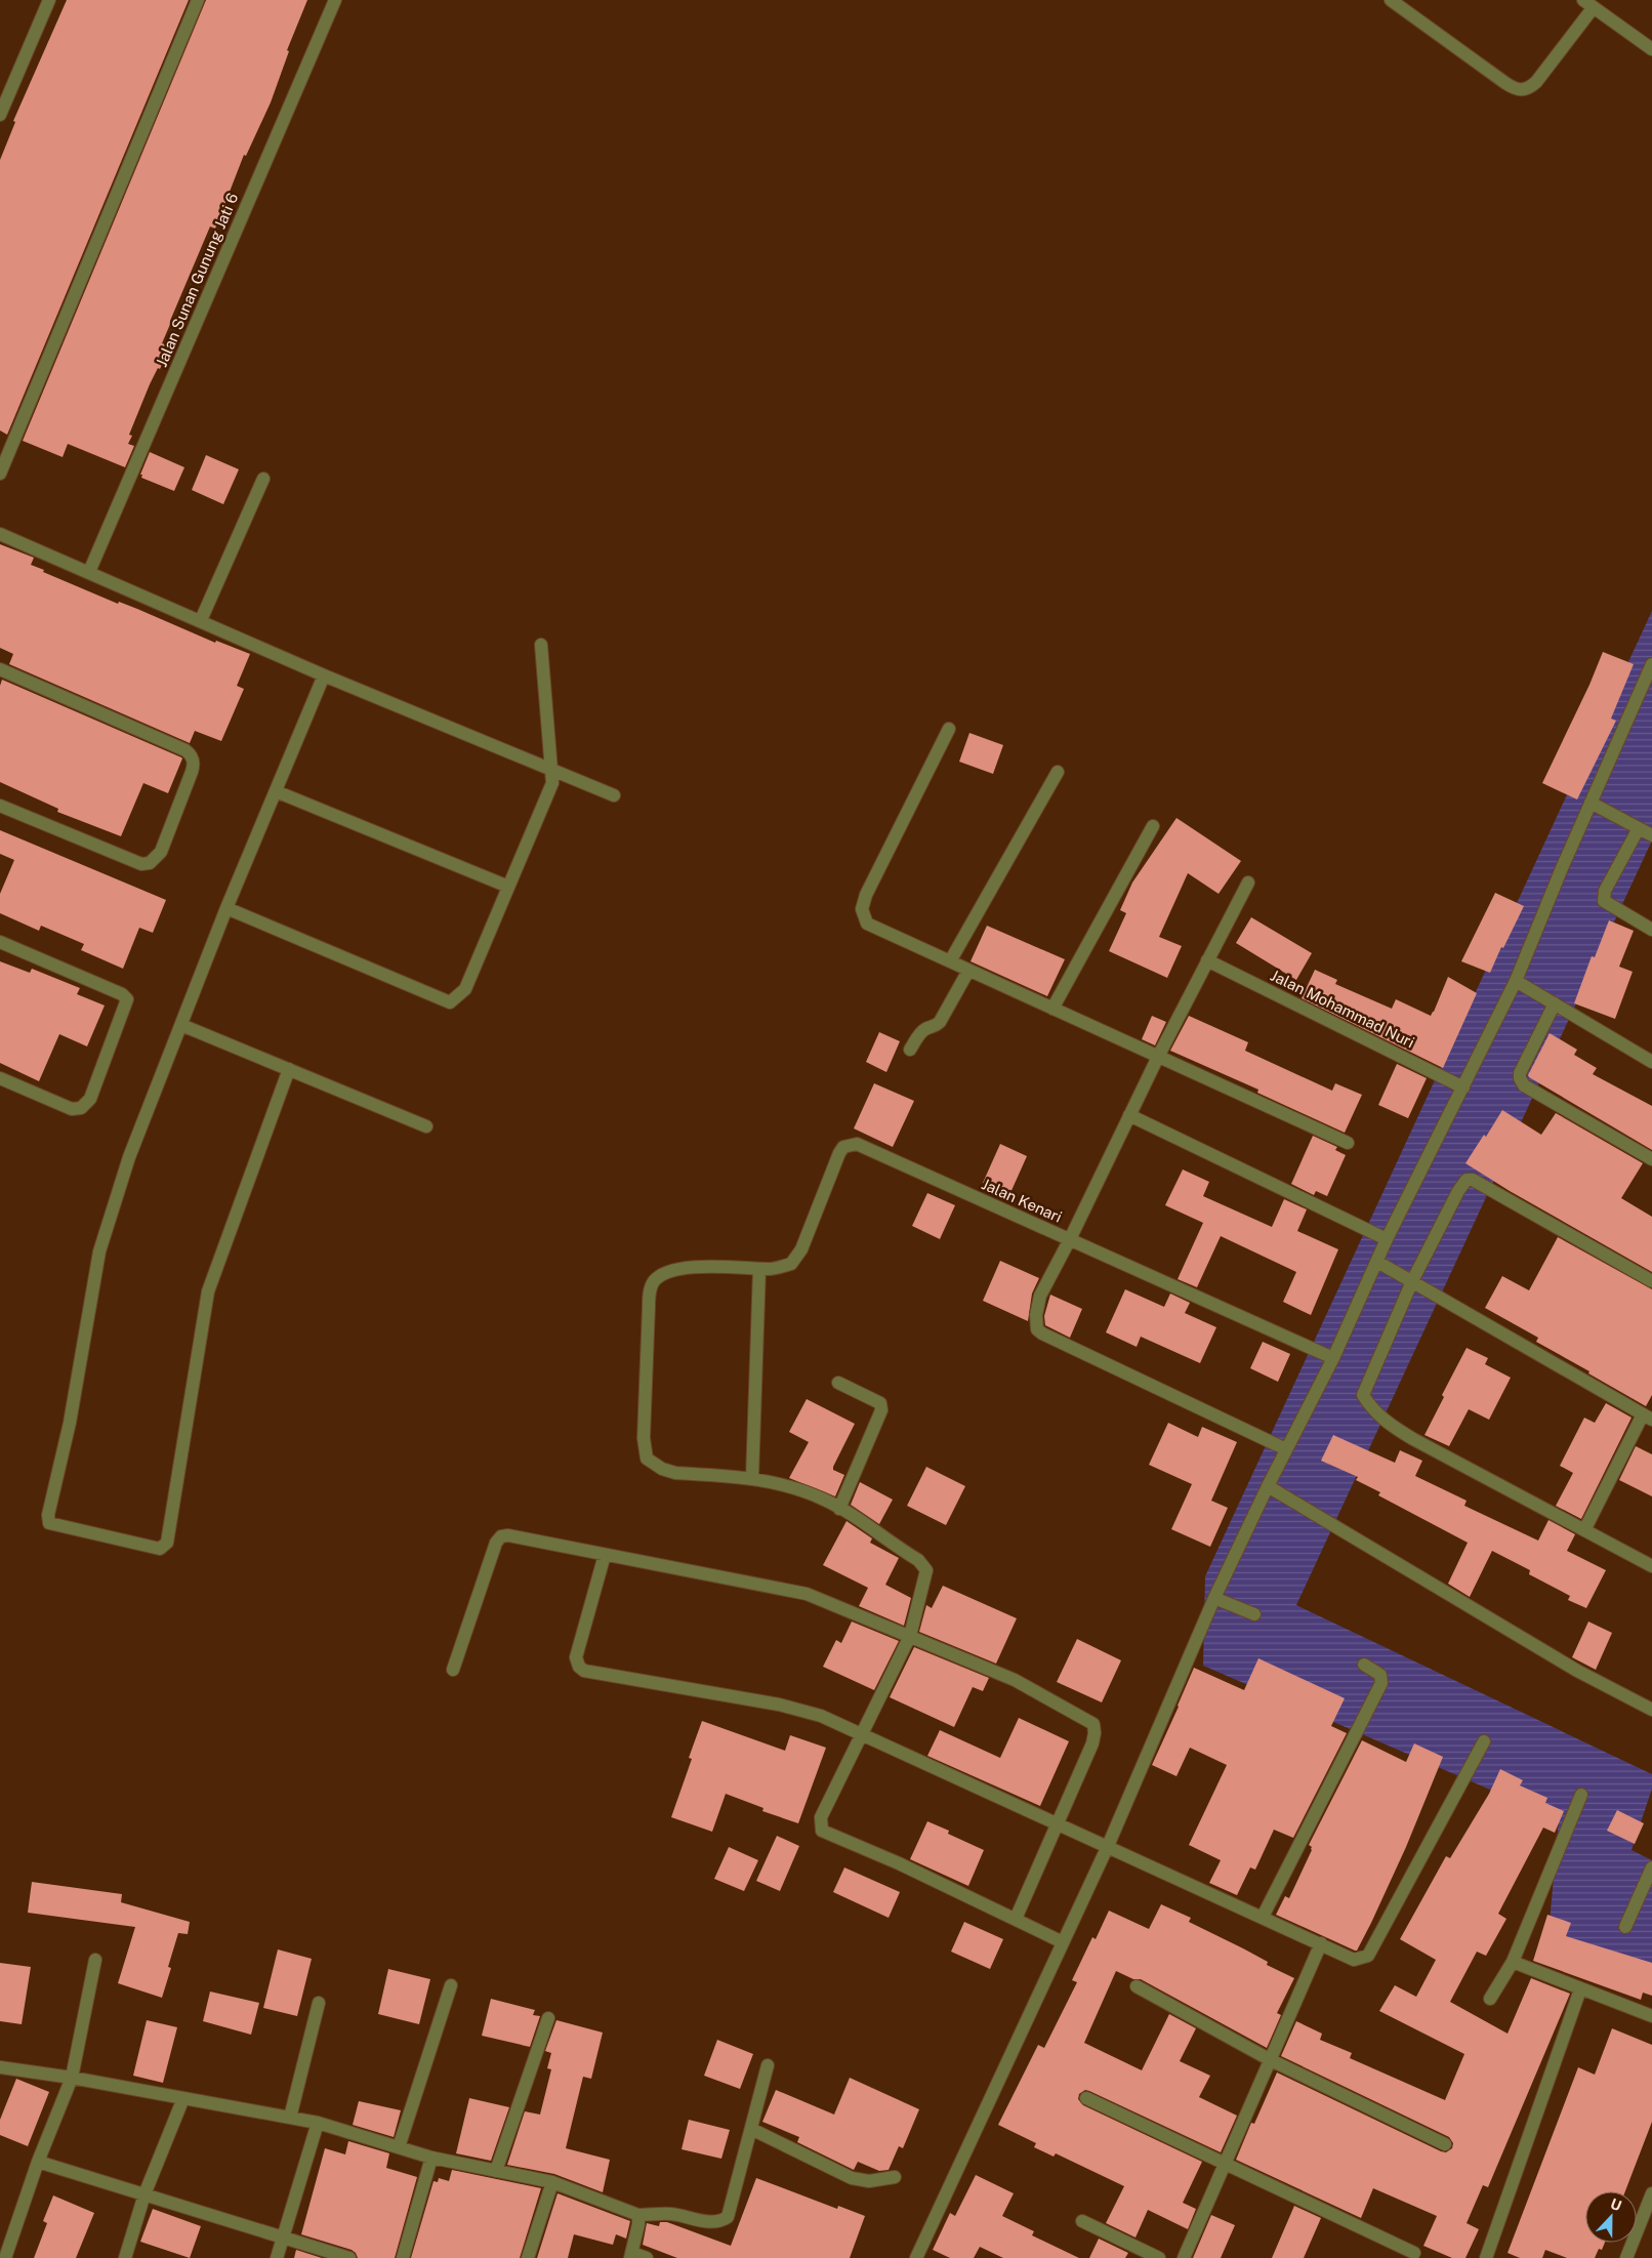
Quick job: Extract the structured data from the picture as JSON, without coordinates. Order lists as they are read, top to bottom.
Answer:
{
  "streets": {
    "street": ["Jalan Sunan Gunung Jati 6", "Jalan Mohammad Nuri", "Jalan Kenari"]
  },
  "north": "top"
}
